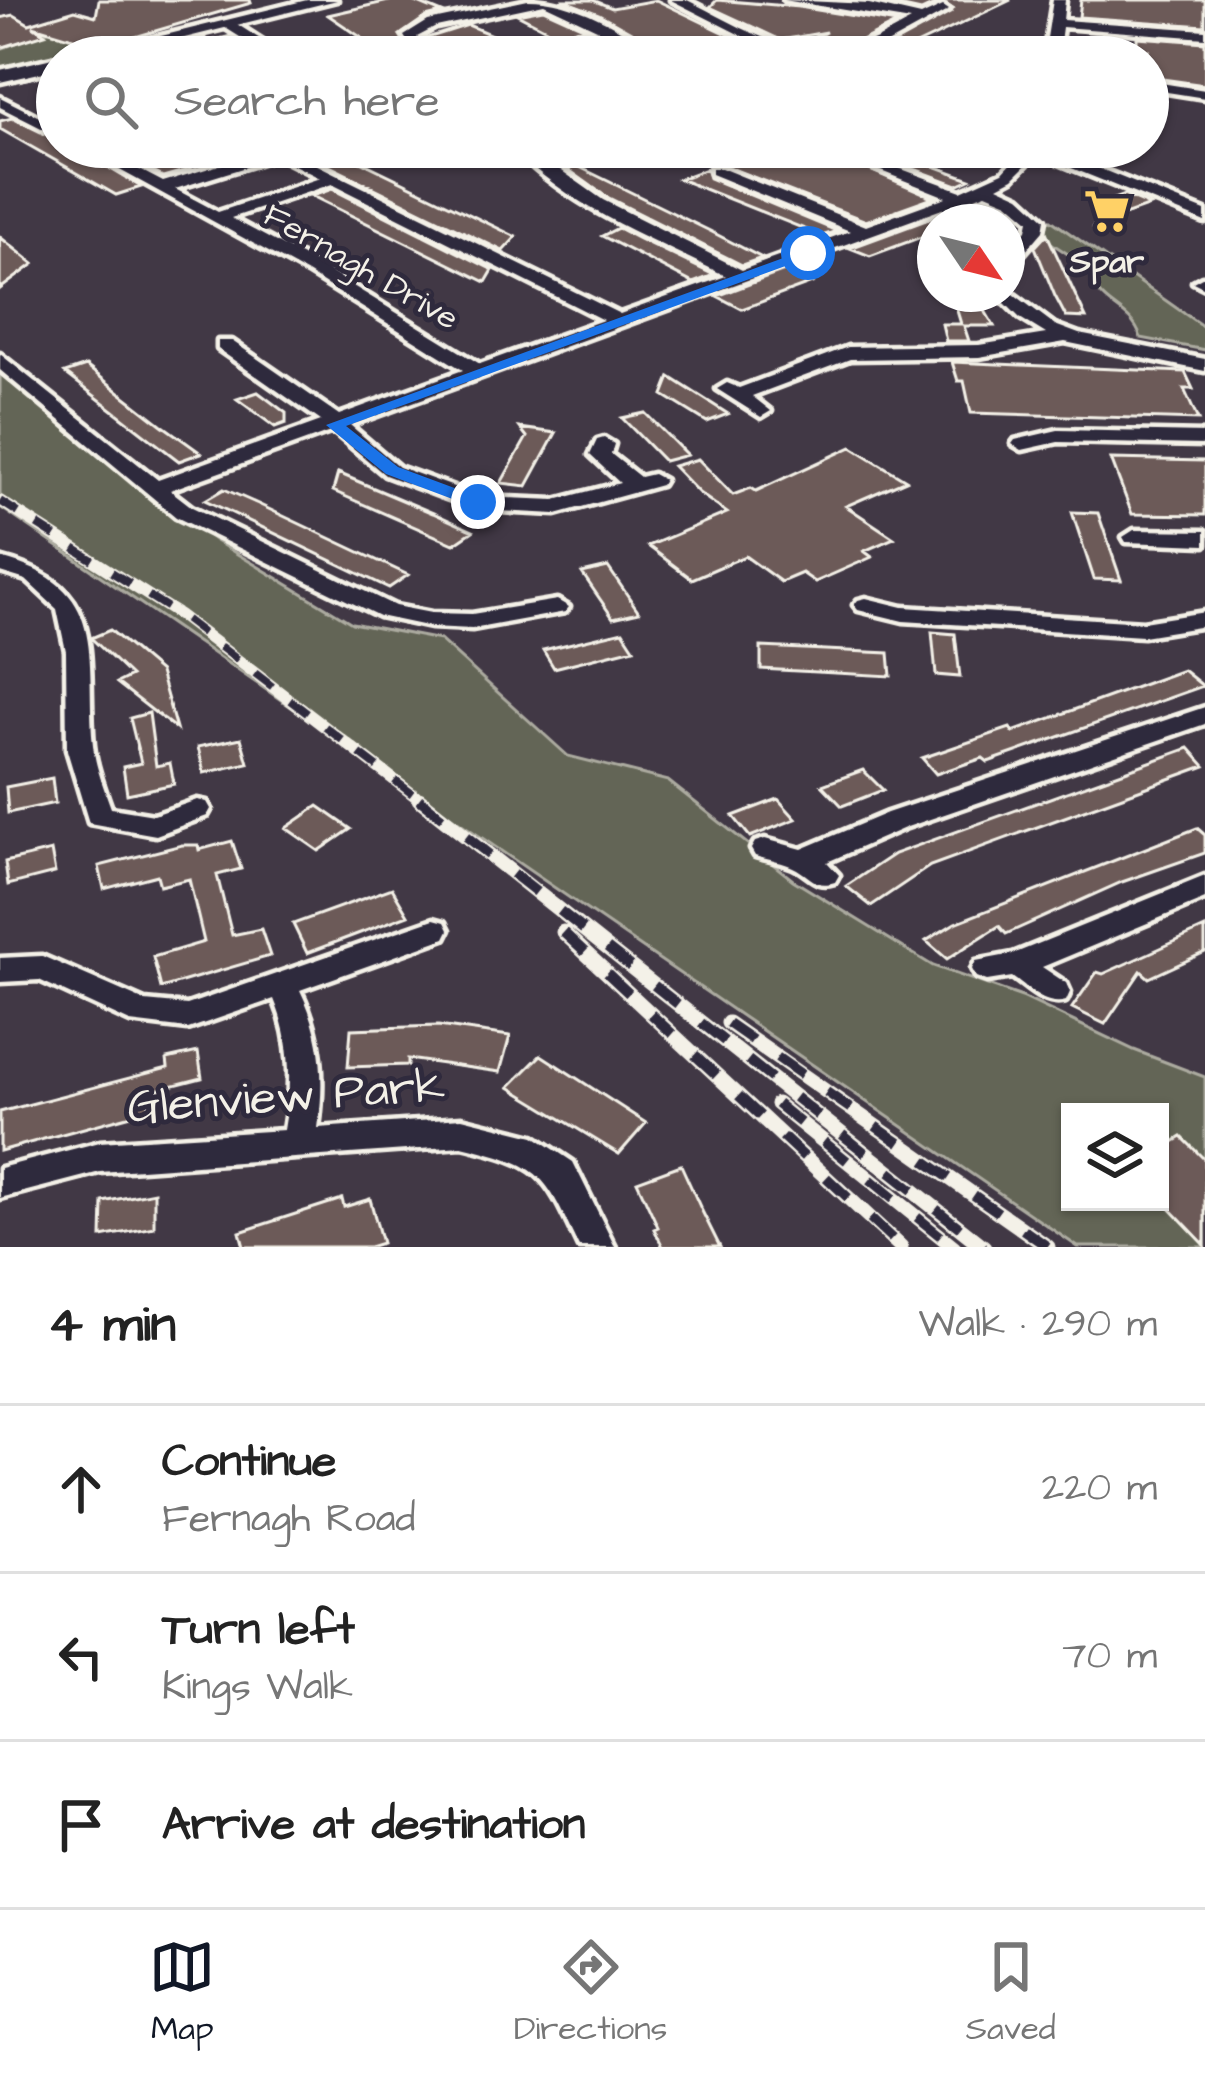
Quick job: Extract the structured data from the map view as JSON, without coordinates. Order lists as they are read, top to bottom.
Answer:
{
  "streets": {
    "street": ["Fernagh Drive", "Glenview Park"]
  },
  "places": {
    "supermarket": ["Spar"]
  },
  "north": "bottom right",
  "page": {
    "search": "Search here",
    "heading": ["4 min", "Walk · 290 m"],
    "list": [
      ["Continue", "Fernagh Road", "220 m"],
      ["Turn left", "Kings Walk", "70 m"],
      "Arrive at destination"
    ],
    "nav": ["Map", "Directions", "Saved"]
  }
}
